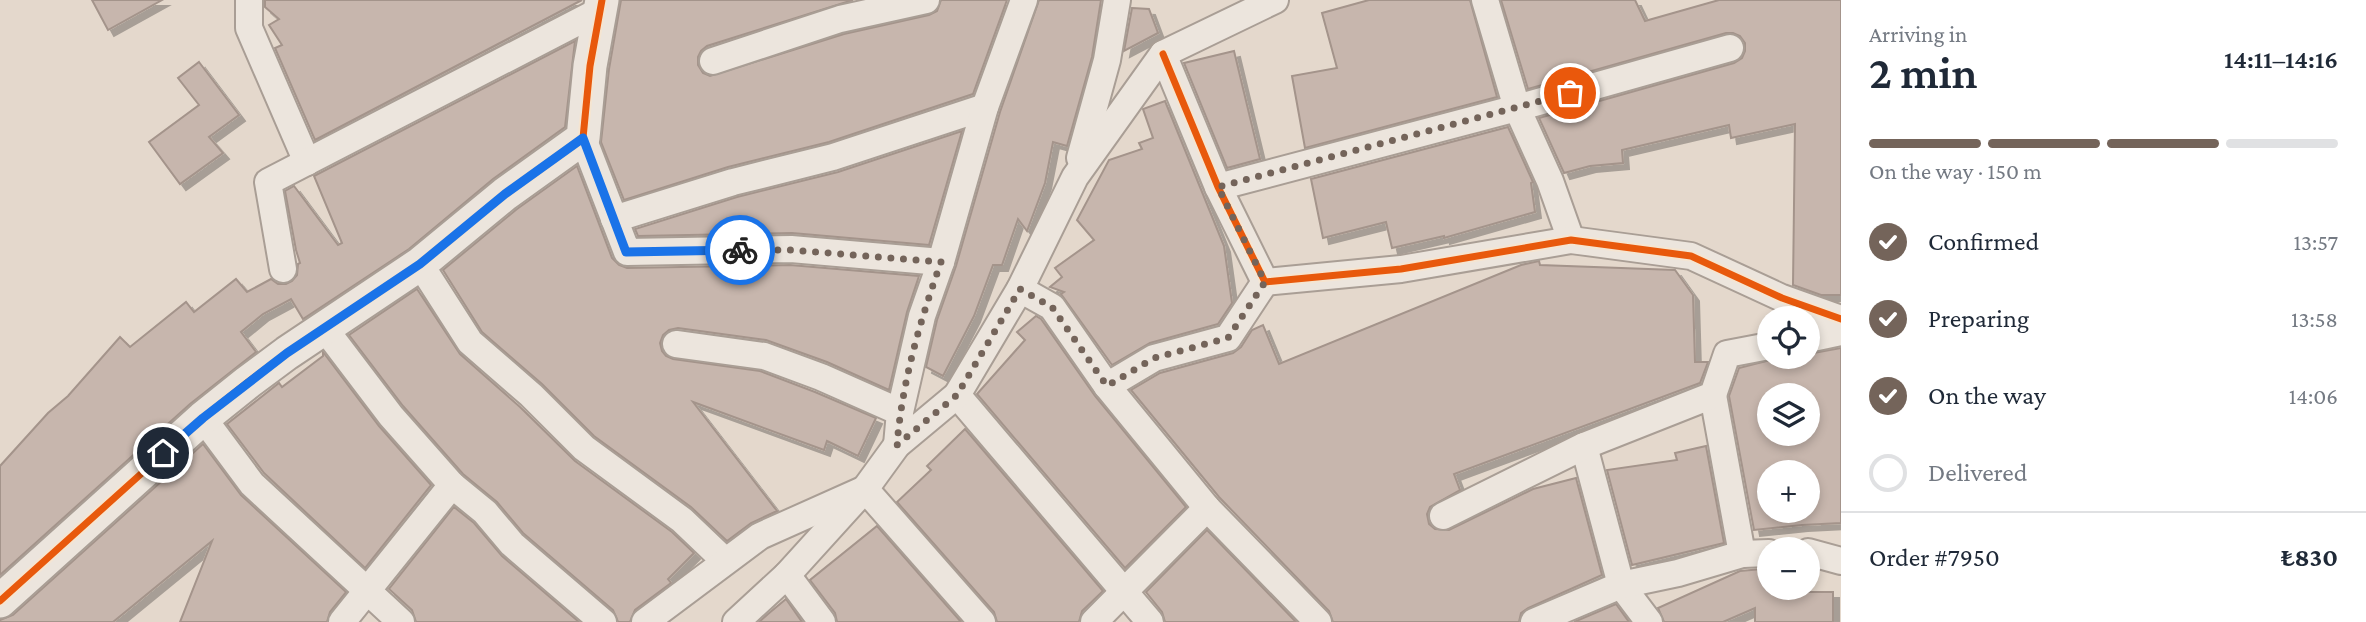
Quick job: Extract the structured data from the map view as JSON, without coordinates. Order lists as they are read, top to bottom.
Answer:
{
  "page": {
    "heading": ["2 min", "Arriving in", "14:11–14:16"],
    "panel": ["Order #7950", "₺830"],
    "bar": "On the way · 150 m",
    "list": [
      ["Confirmed", "13:57"],
      ["Preparing", "13:58"],
      ["On the way", "14:06"],
      "Delivered"
    ],
    "map_buttons": ["+", "−"]
  }
}
